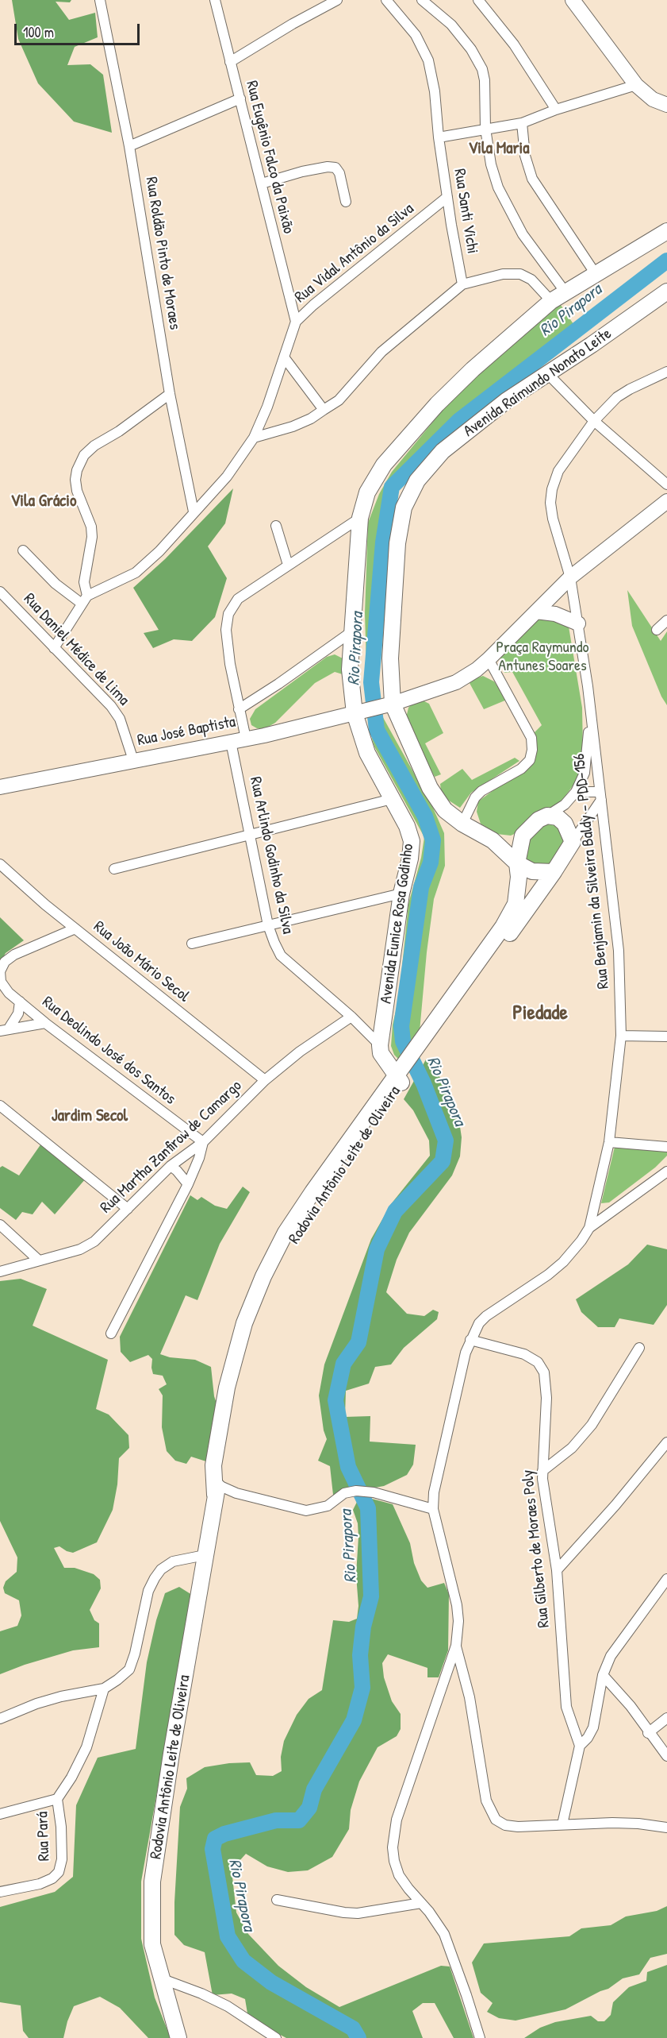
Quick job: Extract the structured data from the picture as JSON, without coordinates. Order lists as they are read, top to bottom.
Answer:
{
  "streets": {
    "main road": ["Avenida Raimundo Nonato Leite", "Avenida Eunice Rosa Godinho", "Rodovia Antônio Leite de Oliveira"],
    "street": [
      "Rua Eugênio Falco da Paixão",
      "Rua Santi Vichi",
      "Rua Roldão Pinto de Moraes",
      "Rua Vidal Antônio da Silva",
      "Rua Daniel Médice de Lima",
      "Rua José Baptista",
      "Rua Arlindo Godinho da Silva",
      "Rua Benjamin da Silveira Baldy - PDD-156",
      "Rua João Mário Secol",
      "Rua Deolindo José dos Santos",
      "Rua Martha Zanfirow de Camargo",
      "Rua Gilberto de Moraes Poly",
      "Rua Pará"
    ]
  },
  "crossings": [
    ["Rua Eugênio Falco da Paixão", "Rua Vidal Antônio da Silva"],
    ["Rua Santi Vichi", "Rua Vidal Antônio da Silva"],
    ["Rua Roldão Pinto de Moraes", "Rua Vidal Antônio da Silva"],
    ["Avenida Raimundo Nonato Leite", "Rua José Baptista"],
    ["Avenida Raimundo Nonato Leite", "Rodovia Antônio Leite de Oliveira"],
    ["Rua Daniel Médice de Lima", "Rua José Baptista"],
    ["Rua José Baptista", "Rua Arlindo Godinho da Silva"],
    ["Rua José Baptista", "Rua Benjamin da Silveira Baldy - PDD-156"],
    ["Rua José Baptista", "Avenida Eunice Rosa Godinho"],
    ["Rua Arlindo Godinho da Silva", "Avenida Eunice Rosa Godinho"],
    ["Rua Arlindo Godinho da Silva", "Rua Martha Zanfirow de Camargo"],
    ["Rua Benjamin da Silveira Baldy - PDD-156", "Rodovia Antônio Leite de Oliveira"],
    ["Rua Benjamin da Silveira Baldy - PDD-156", "Rua Gilberto de Moraes Poly"],
    ["Avenida Eunice Rosa Godinho", "Rodovia Antônio Leite de Oliveira"],
    ["Rua João Mário Secol", "Rua Deolindo José dos Santos"],
    ["Rua João Mário Secol", "Rua Martha Zanfirow de Camargo"],
    ["Rua Deolindo José dos Santos", "Rua Martha Zanfirow de Camargo"]
  ],
  "districts": [
    "Vila Maria",
    "Vila Grácio",
    "Piedade",
    "Jardim Secol"
  ],
  "water": ["Rio Pirapora"],
  "parks": ["Praça Raymundo Antunes Soares"],
  "scale_bar": "100 m"
}
